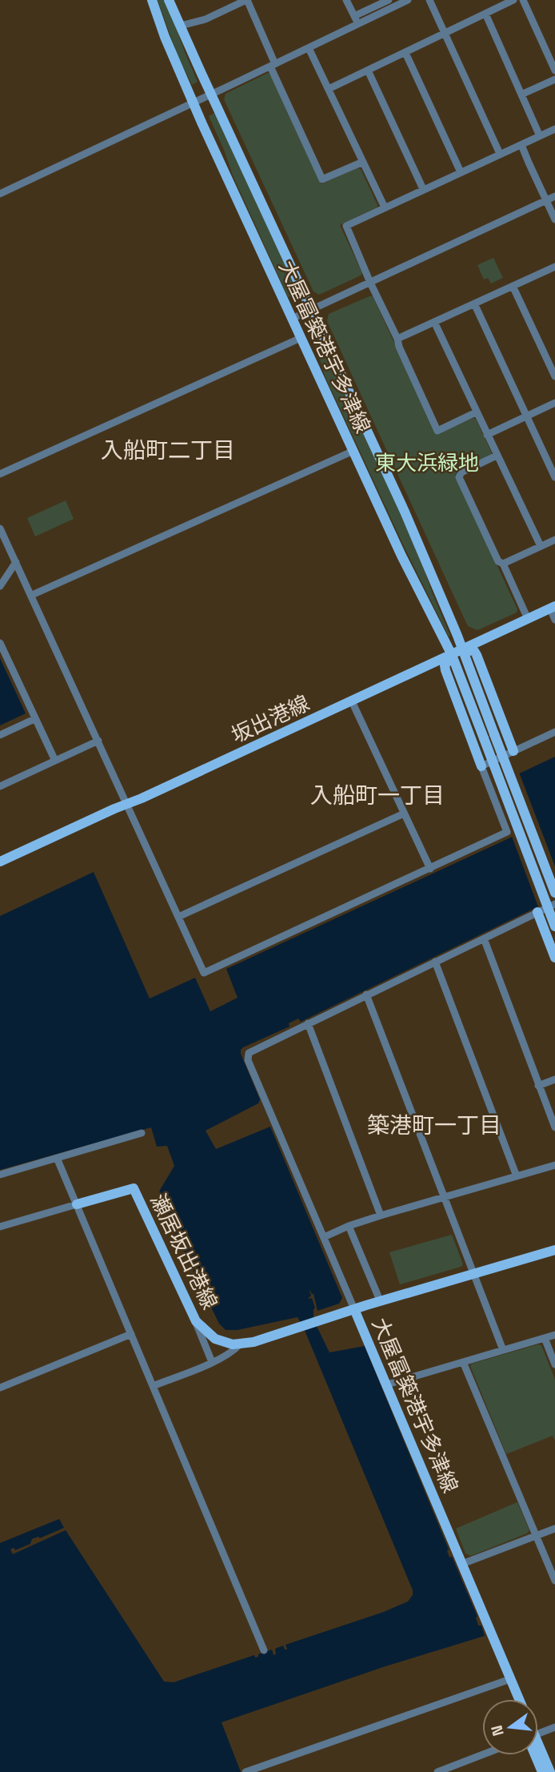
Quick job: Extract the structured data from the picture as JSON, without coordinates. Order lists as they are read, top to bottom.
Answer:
{
  "streets": {
    "main road": ["大屋冨築港宇多津線", "坂出港線", "瀬居坂出港線"]
  },
  "crossings": [
    ["大屋冨築港宇多津線", "坂出港線"]
  ],
  "districts": ["入船町二丁目", "入船町一丁目", "築港町一丁目"],
  "parks": ["東大浜緑地"],
  "north": "left"
}
